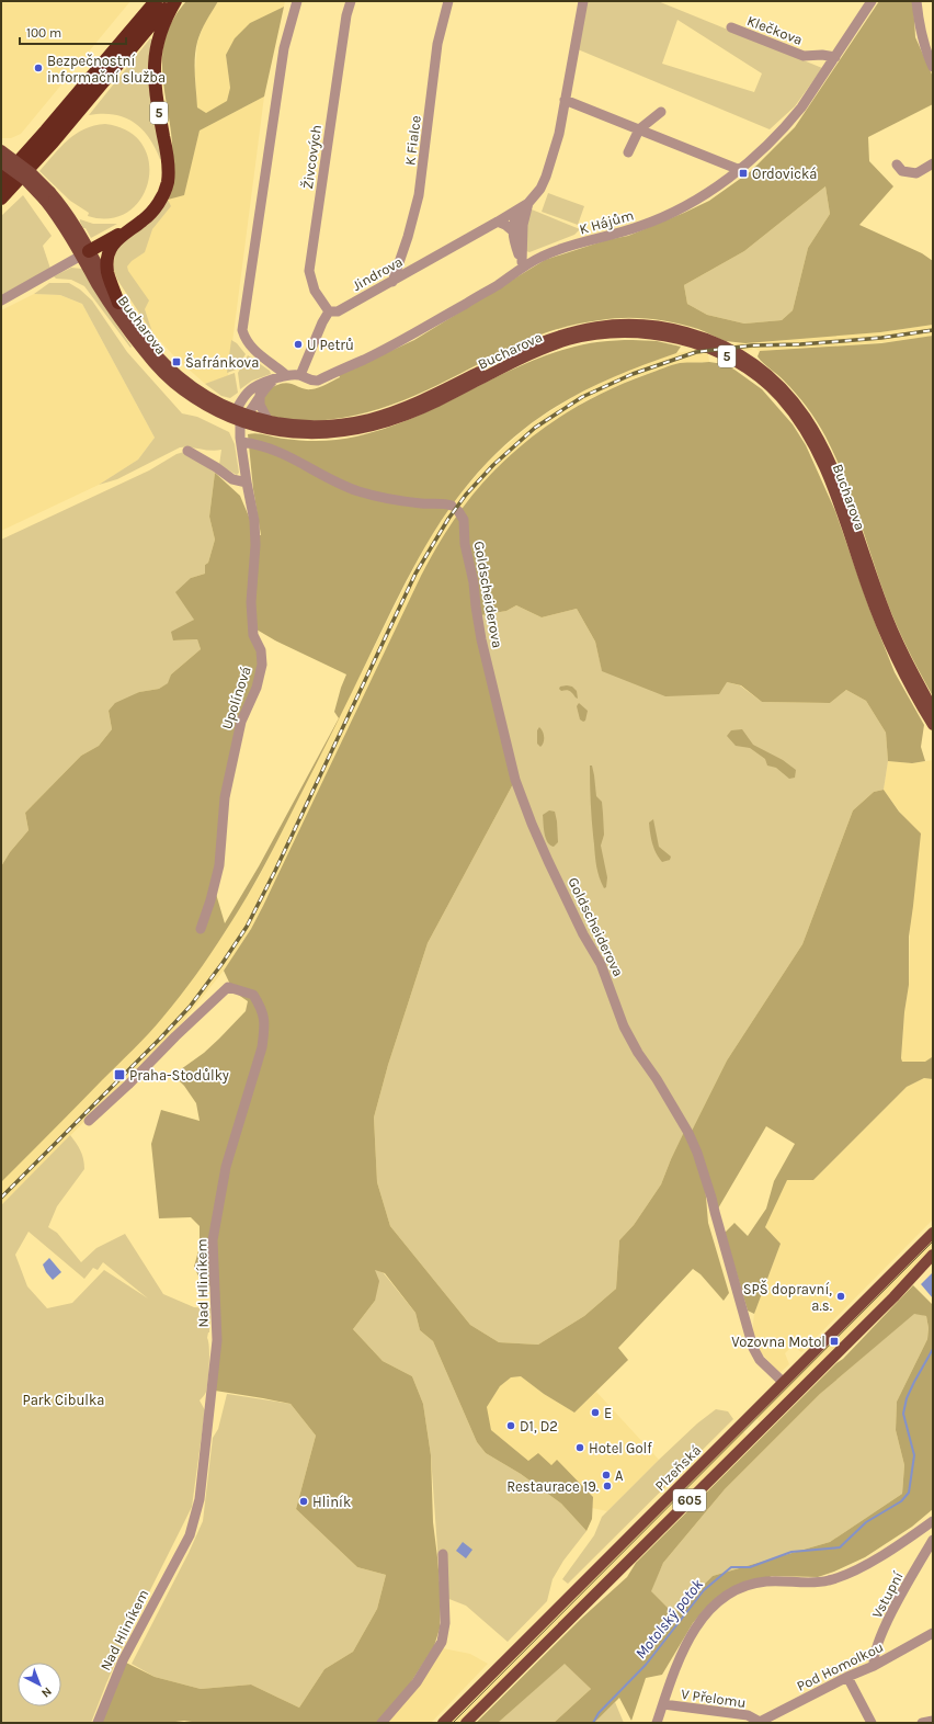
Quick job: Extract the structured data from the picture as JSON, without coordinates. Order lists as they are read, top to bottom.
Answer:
{
  "streets": {
    "highway": ["5"],
    "main road": ["Bucharova", "Plzeňská", "605"],
    "street": [
      "Klečkova",
      "K Fialce",
      "Živcových",
      "K Hájům",
      "Jindrova",
      "Goldscheiderova",
      "Upolínová",
      "Nad Hliníkem",
      "Vstupní",
      "Pod Homolkou",
      "V Přelomu"
    ]
  },
  "crossings": [
    ["Klečkova", "K Hájům"],
    ["5", "Bucharova"],
    ["K Fialce", "Jindrova"],
    ["Živcových", "Jindrova"],
    ["K Hájům", "Jindrova"],
    ["K Hájům", "Bucharova"],
    ["Bucharova", "Upolínová"],
    ["Goldscheiderova", "Upolínová"],
    ["Goldscheiderova", "Plzeňská"],
    ["Vstupní", "Pod Homolkou"],
    ["Pod Homolkou", "V Přelomu"]
  ],
  "water": ["Motolský potok"],
  "parks": ["Park Cibulka"],
  "places": {
    "other": [
      "Bezpečnostní informační služba",
      "U Petrů",
      "SPŠ dopravní, a.s.",
      "E",
      "D1, D2",
      "Hotel Golf",
      "A",
      "Restaurace 19.",
      "Hliník"
    ],
    "transit": [
      "Ordovická",
      "Šafránkova",
      "Praha-Stodůlky",
      "Vozovna Motol"
    ]
  },
  "scale_bar": "100 m",
  "north": "bottom right"
}
